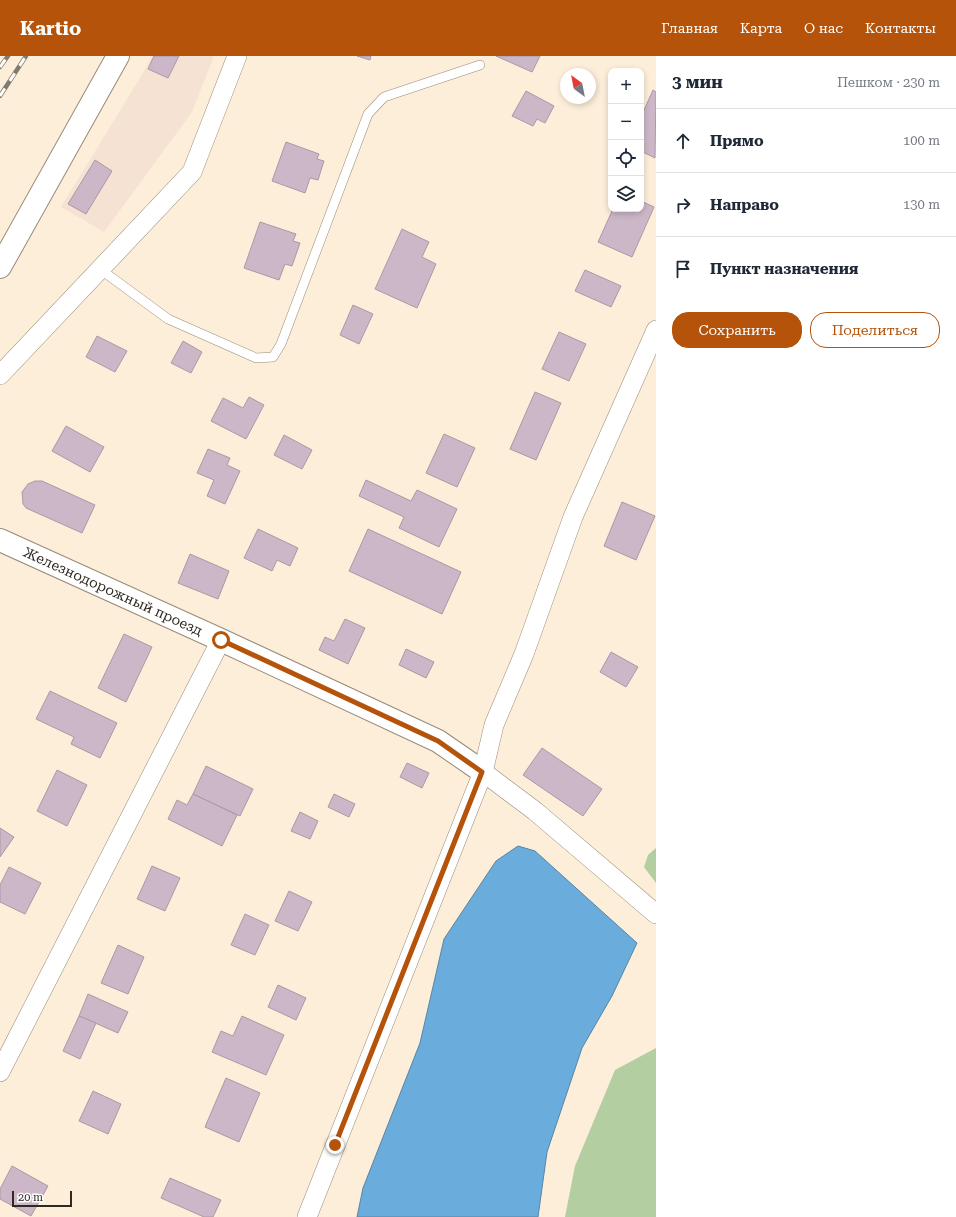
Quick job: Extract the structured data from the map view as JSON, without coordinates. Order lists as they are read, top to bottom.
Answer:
{
  "streets": {
    "street": ["Железнодорожный проезд"]
  },
  "scale_bar": "20 m",
  "north": "top left",
  "page": {
    "header": "Kartio",
    "nav": [
      "Главная",
      "Карта",
      "О нас",
      "Контакты"
    ],
    "heading": ["3 мин", "Пешком · 230 m"],
    "map_buttons": ["+", "−"],
    "list": [
      ["Прямо", "100 m"],
      ["Направо", "130 m"],
      "Пункт назначения"
    ],
    "buttons": ["Сохранить", "Поделиться"],
    "scale": "20 m"
  }
}
